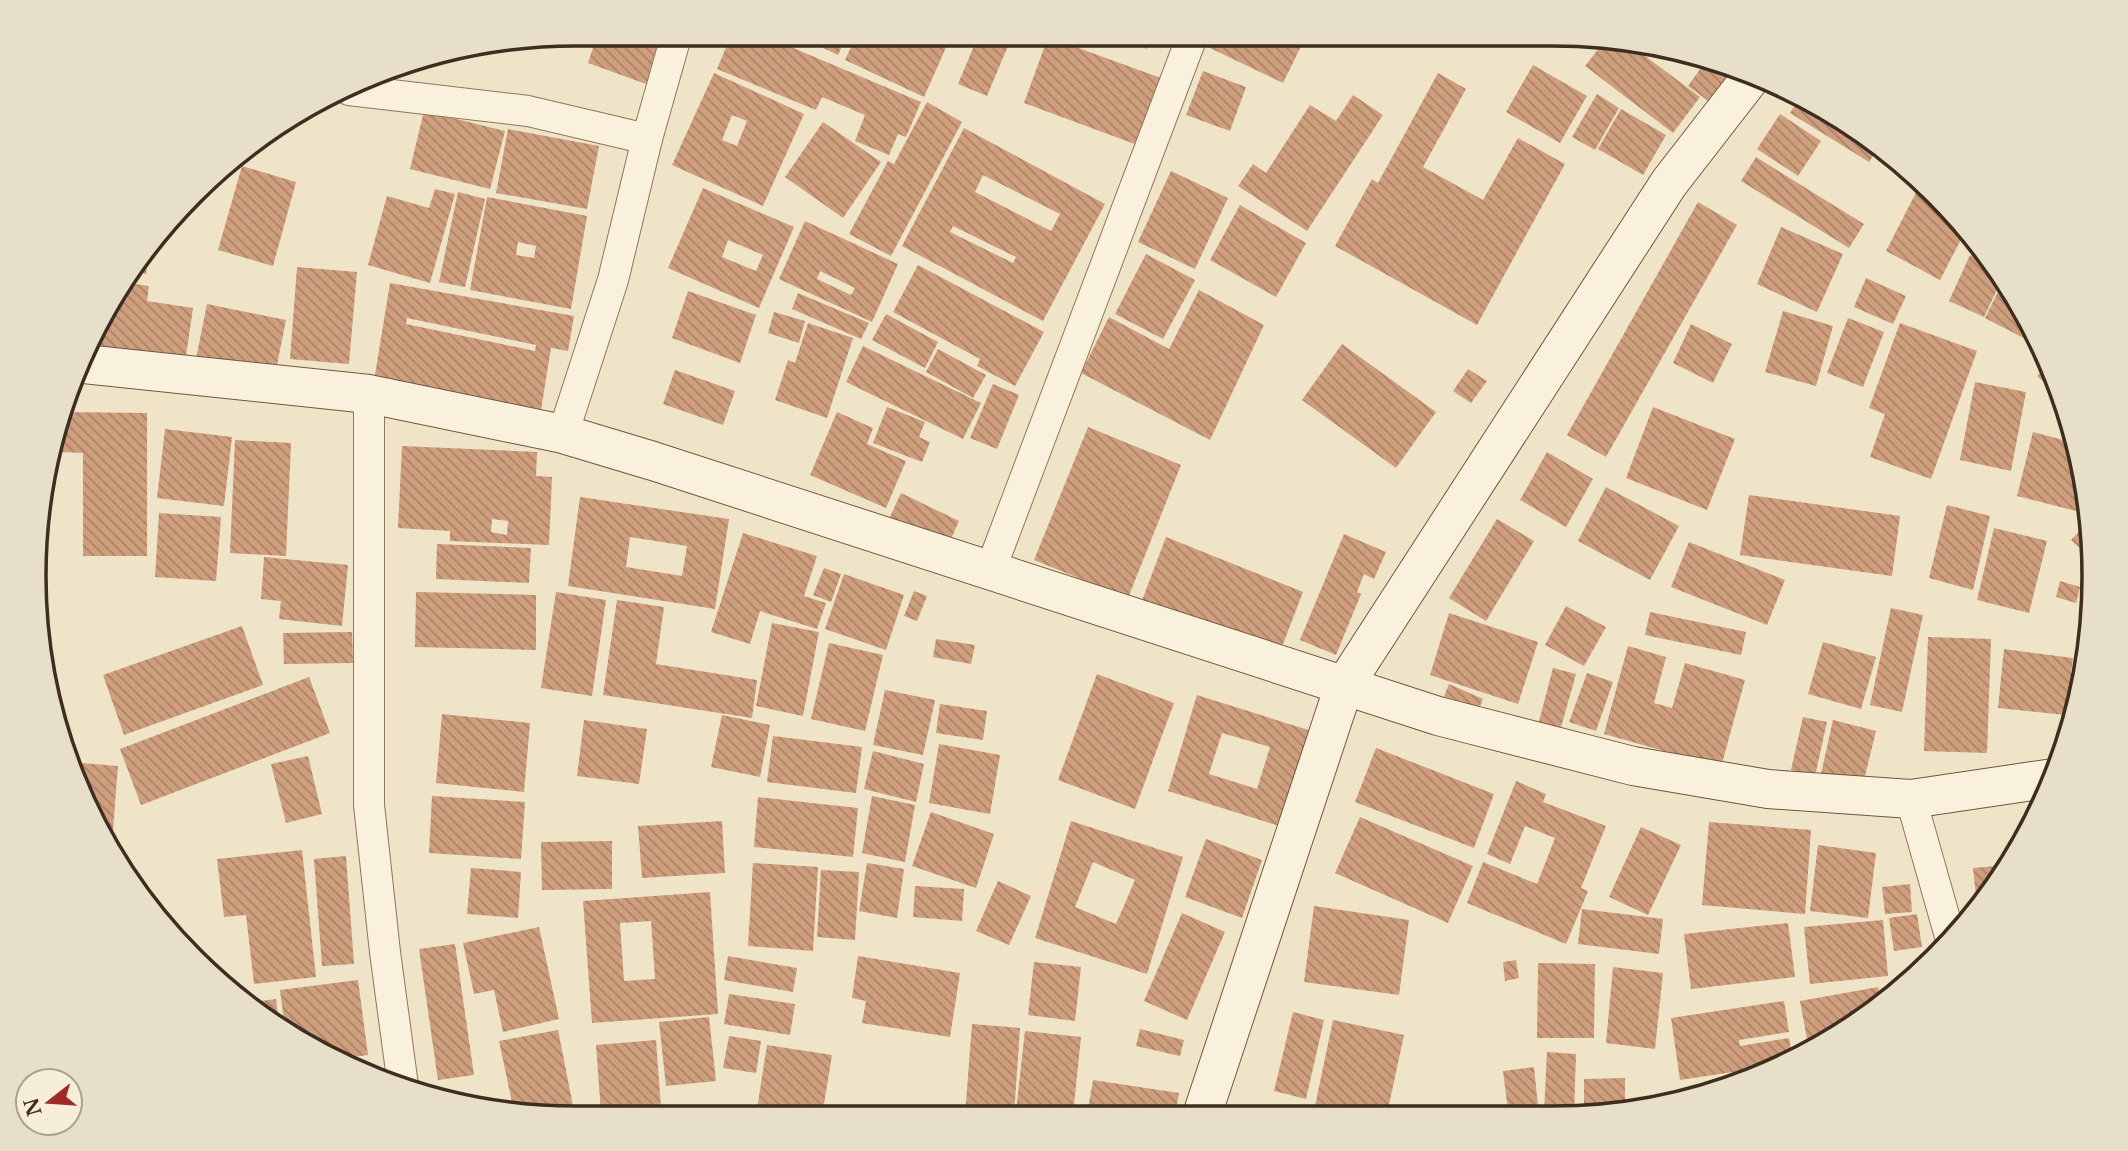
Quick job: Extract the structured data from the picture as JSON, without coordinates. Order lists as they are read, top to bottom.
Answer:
{
  "north": "left"
}
